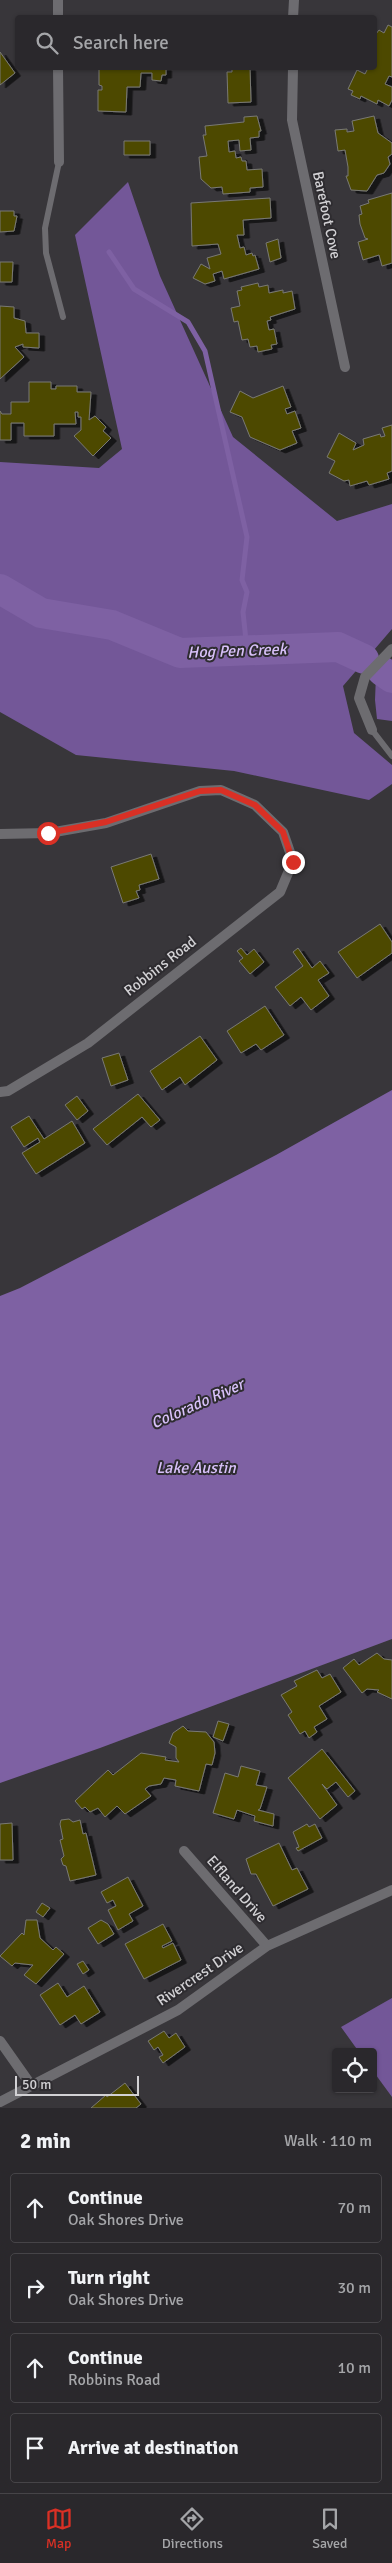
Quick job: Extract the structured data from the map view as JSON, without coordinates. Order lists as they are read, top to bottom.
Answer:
{
  "streets": {
    "street": [
      "Barefoot Cove",
      "Robbins Road",
      "Elfland Drive",
      "Rivercrest Drive"
    ]
  },
  "crossings": [
    ["Elfland Drive", "Rivercrest Drive"]
  ],
  "water": ["Hog Pen Creek", "Colorado River", "Lake Austin"],
  "scale_bar": "50 m",
  "page": {
    "search": "Search here",
    "scale": "50 m",
    "heading": ["2 min", "Walk · 110 m"],
    "list": [
      ["Continue", "Oak Shores Drive", "70 m"],
      ["Turn right", "Oak Shores Drive", "30 m"],
      ["Continue", "Robbins Road", "10 m"],
      "Arrive at destination"
    ],
    "nav": ["Map", "Directions", "Saved"]
  }
}
